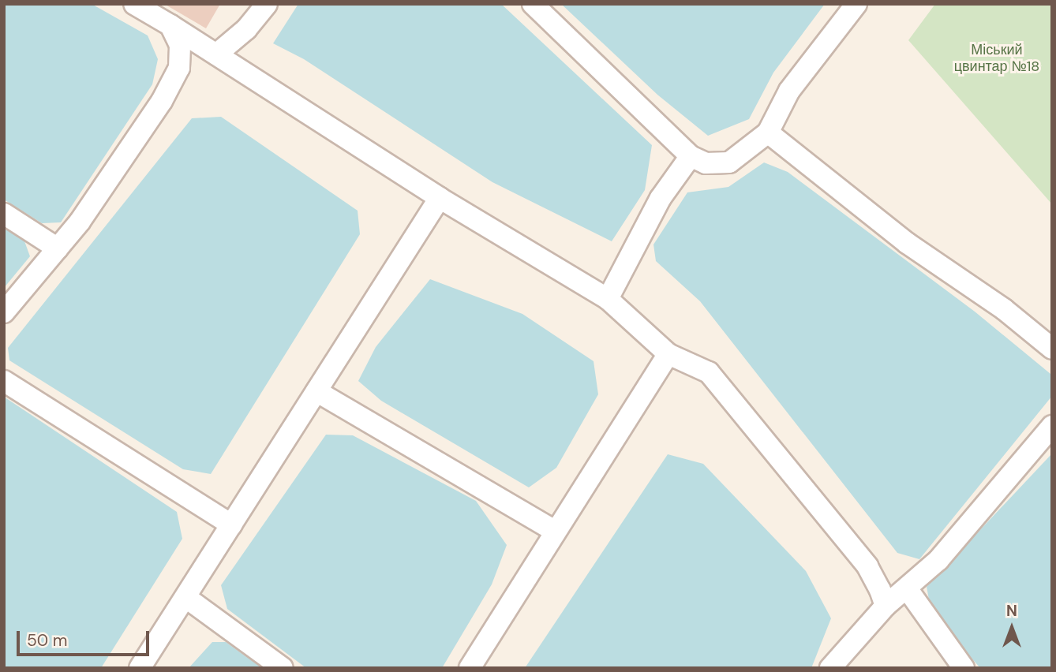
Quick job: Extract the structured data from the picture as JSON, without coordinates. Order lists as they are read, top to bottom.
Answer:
{
  "parks": ["Міський цвинтар №18"],
  "scale_bar": "50 m",
  "north": "top"
}
